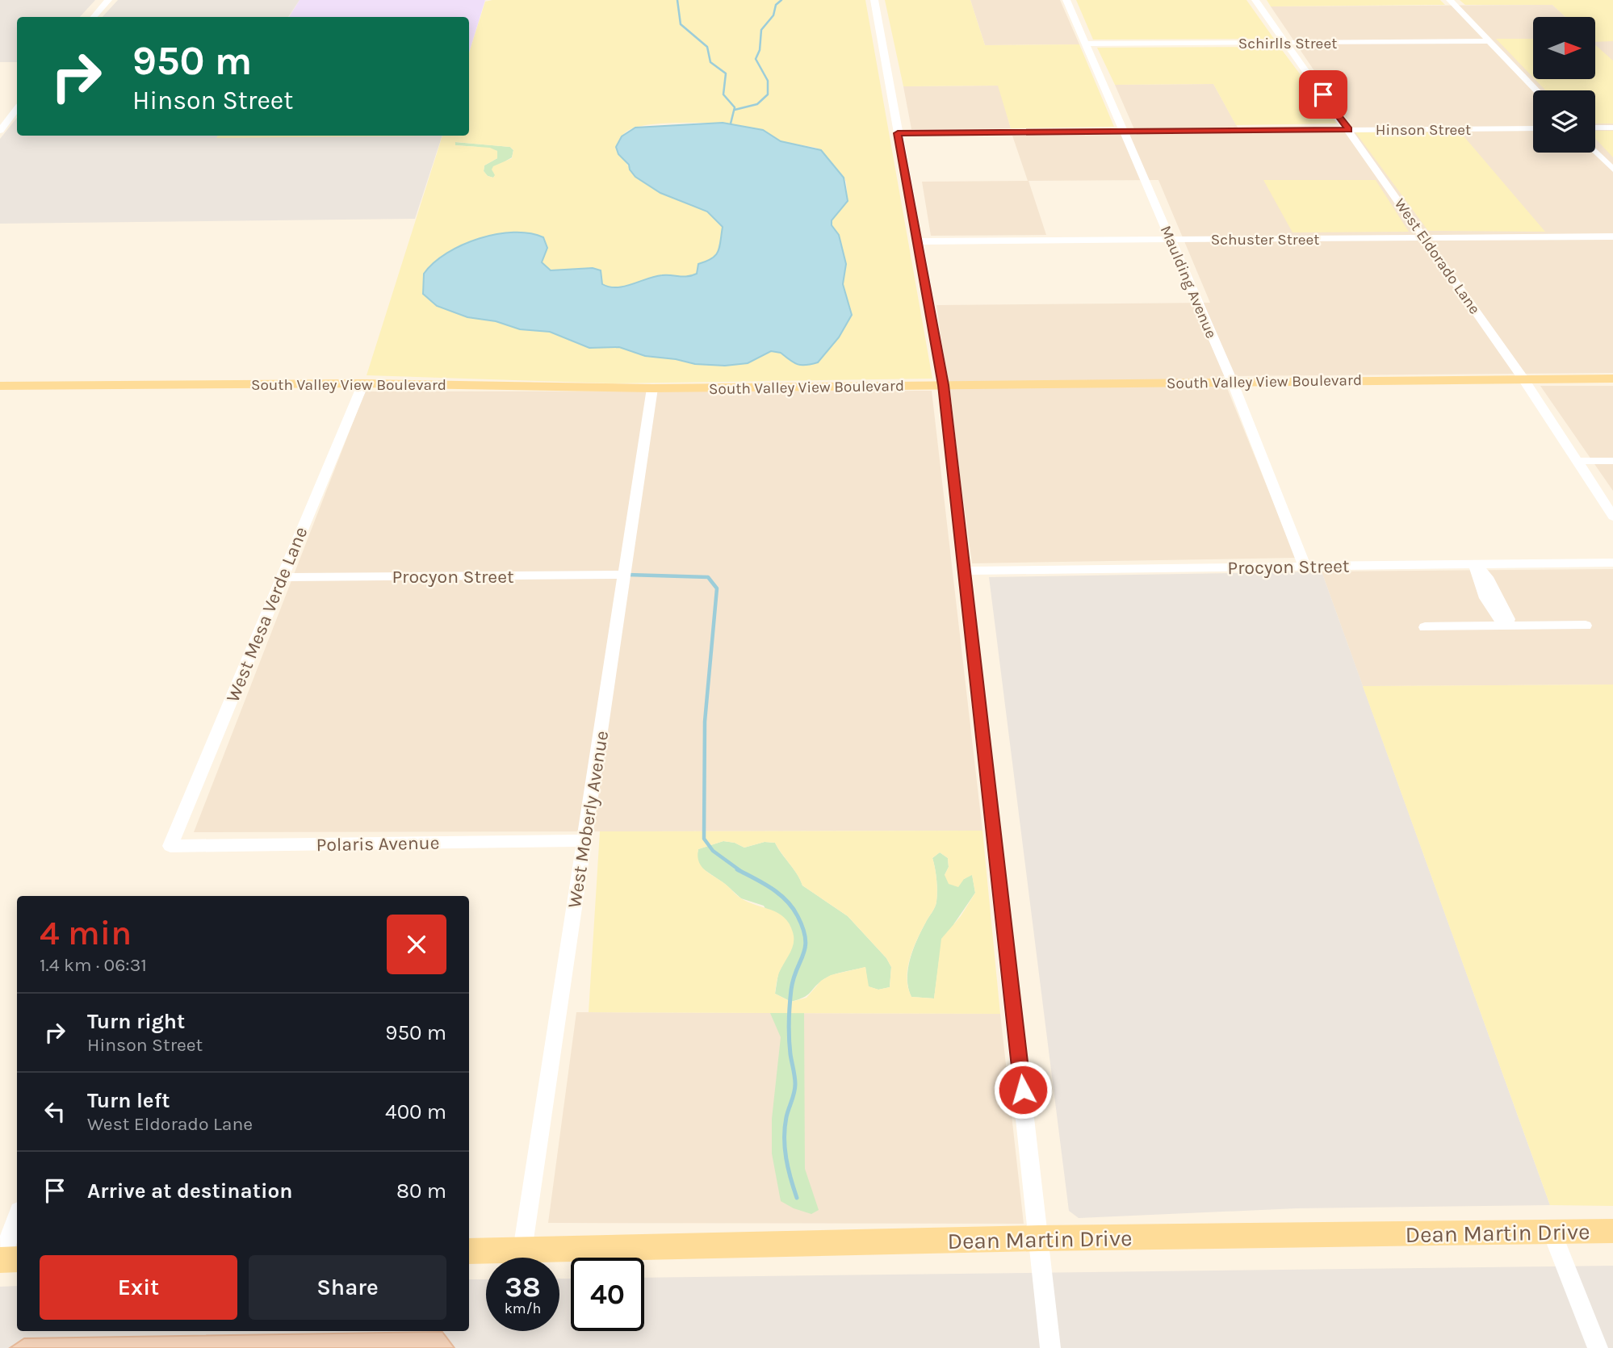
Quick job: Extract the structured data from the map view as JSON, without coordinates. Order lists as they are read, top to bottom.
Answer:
{
  "streets": {
    "main road": ["South Valley View Boulevard", "Dean Martin Drive"],
    "street": [
      "Schirlls Street",
      "Hinson Street",
      "Schuster Street",
      "West Eldorado Lane",
      "Maulding Avenue",
      "Procyon Street",
      "West Mesa Verde Lane",
      "West Moberly Avenue",
      "Polaris Avenue"
    ]
  },
  "crossings": [
    ["Schirlls Street", "West Eldorado Lane"],
    ["Schirlls Street", "Maulding Avenue"],
    ["Hinson Street", "West Eldorado Lane"],
    ["Hinson Street", "Maulding Avenue"],
    ["Schuster Street", "West Eldorado Lane"],
    ["Schuster Street", "Maulding Avenue"],
    ["West Eldorado Lane", "South Valley View Boulevard"],
    ["Maulding Avenue", "South Valley View Boulevard"],
    ["Maulding Avenue", "Procyon Street"],
    ["South Valley View Boulevard", "West Mesa Verde Lane"],
    ["South Valley View Boulevard", "West Moberly Avenue"],
    ["Procyon Street", "West Mesa Verde Lane"],
    ["Procyon Street", "West Moberly Avenue"],
    ["West Mesa Verde Lane", "Polaris Avenue"],
    ["West Moberly Avenue", "Polaris Avenue"],
    ["West Moberly Avenue", "Dean Martin Drive"]
  ],
  "north": "right",
  "page": {
    "turn": ["950 m", "Hinson Street"],
    "heading": ["4 min", "1.4 km · 06:31"],
    "list": [
      {
        "name": "Turn right",
        "note": "Hinson Street",
        "value": "950 m"
      },
      {
        "name": "Turn left",
        "note": "West Eldorado Lane",
        "value": "400 m"
      },
      {
        "name": "Arrive at destination",
        "value": "80 m"
      }
    ],
    "buttons": ["Exit", "Share"],
    "speed": "38 km/h",
    "limit": "40"
  }
}
